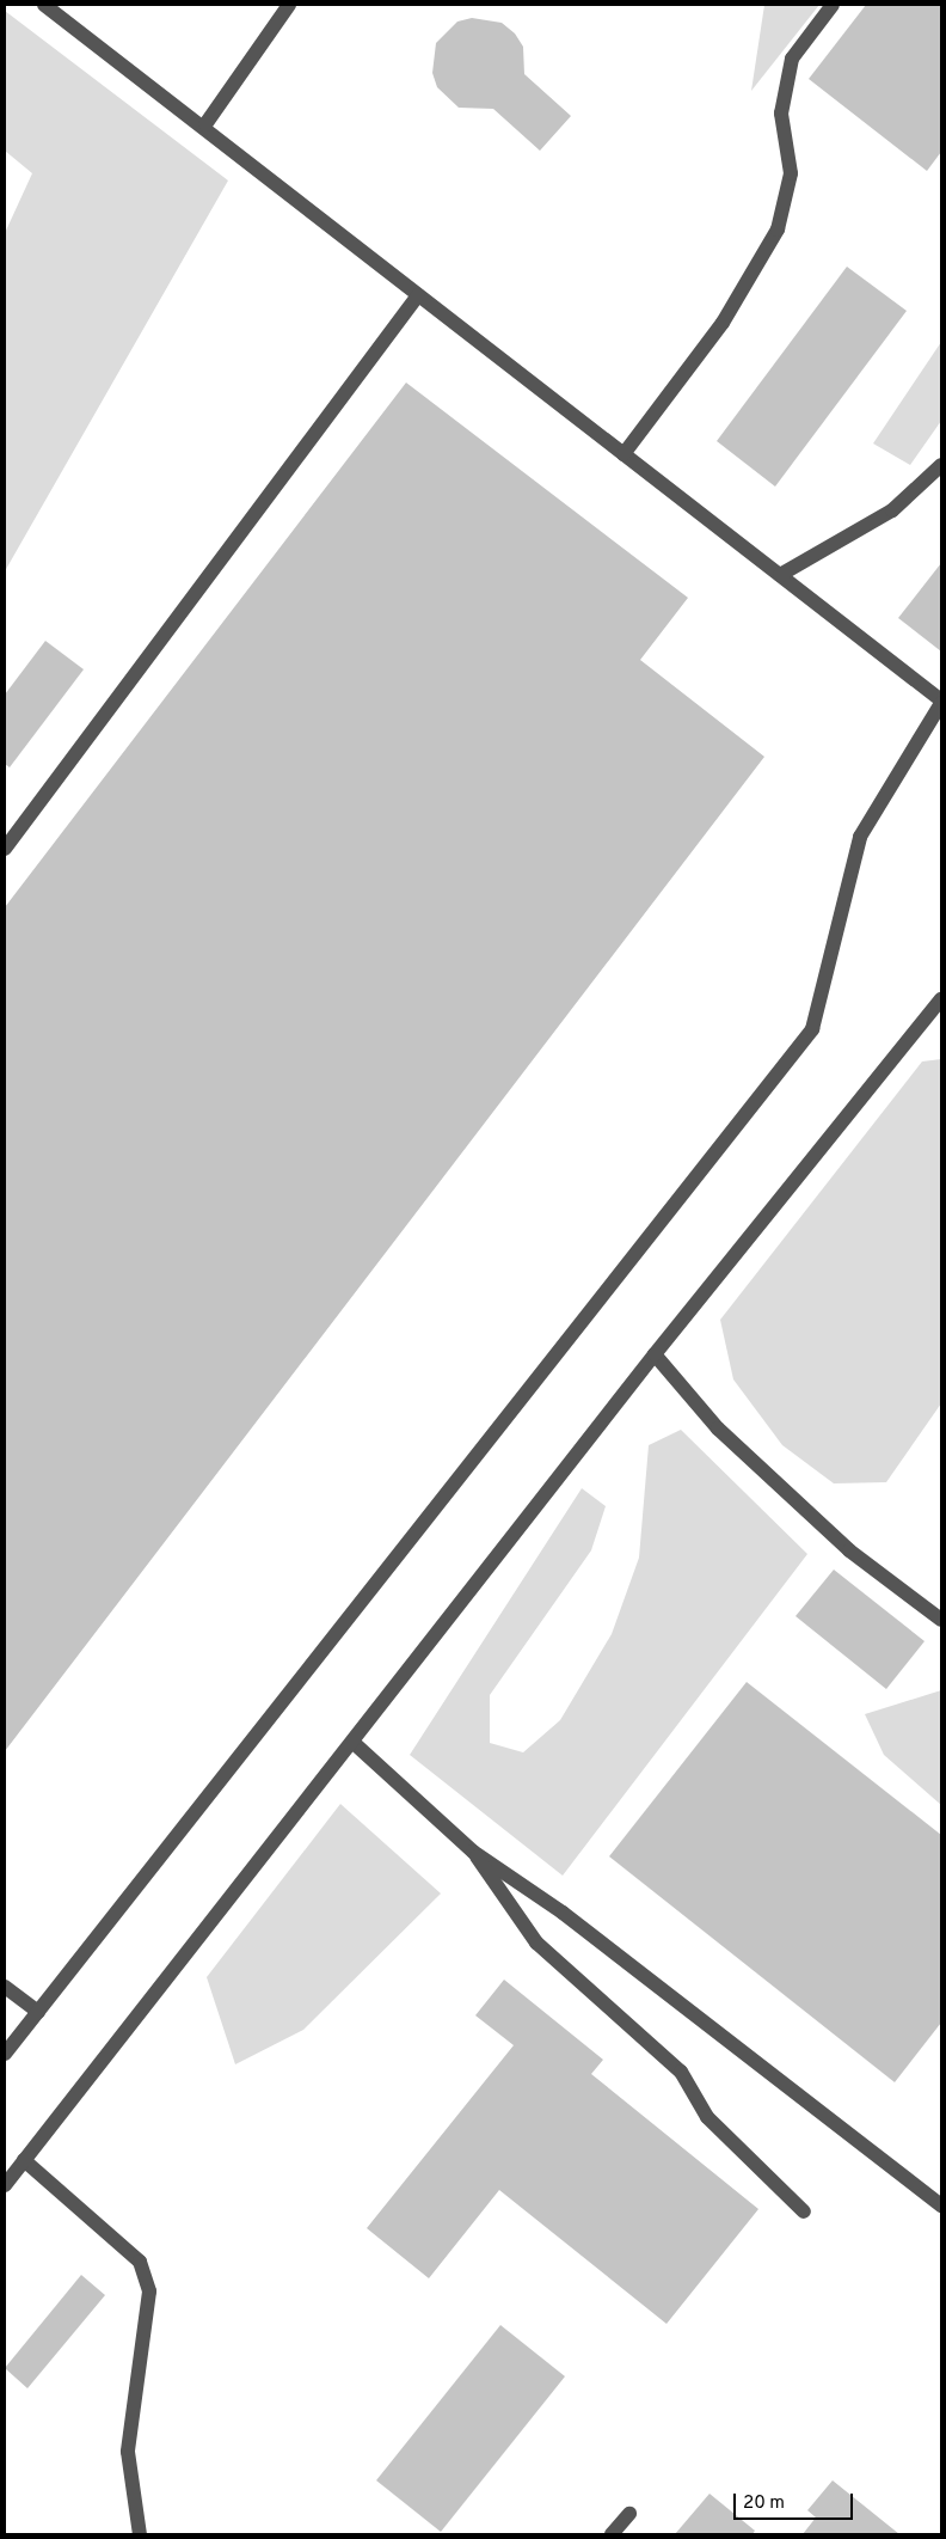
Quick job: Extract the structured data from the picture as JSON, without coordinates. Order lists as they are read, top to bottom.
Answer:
{
  "scale_bar": "20 m"
}
